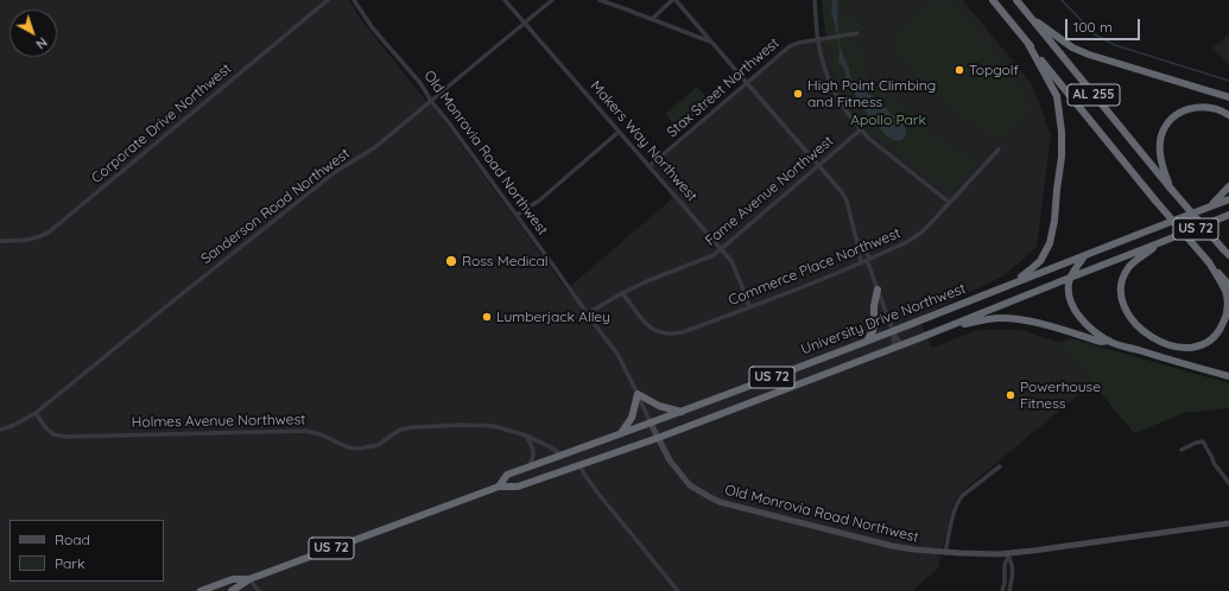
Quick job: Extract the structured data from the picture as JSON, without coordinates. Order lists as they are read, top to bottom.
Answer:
{
  "streets": {
    "highway": ["AL 255", "US 72", "University Drive Northwest"],
    "street": [
      "Stax Street Northwest",
      "Corporate Drive Northwest",
      "Makers Way Northwest",
      "Old Monrovia Road Northwest",
      "Fame Avenue Northwest",
      "Sanderson Road Northwest",
      "Commerce Place Northwest",
      "Holmes Avenue Northwest"
    ]
  },
  "crossings": [
    ["Stax Street Northwest", "Makers Way Northwest"],
    ["Makers Way Northwest", "Fame Avenue Northwest"],
    ["Makers Way Northwest", "Sanderson Road Northwest"],
    ["Makers Way Northwest", "Commerce Place Northwest"],
    ["Old Monrovia Road Northwest", "Fame Avenue Northwest"],
    ["Old Monrovia Road Northwest", "Sanderson Road Northwest"],
    ["Old Monrovia Road Northwest", "University Drive Northwest"],
    ["Fame Avenue Northwest", "Commerce Place Northwest"],
    ["Sanderson Road Northwest", "Holmes Avenue Northwest"],
    ["University Drive Northwest", "Holmes Avenue Northwest"]
  ],
  "parks": ["Apollo Park"],
  "places": [
    "Topgolf",
    "High Point Climbing and Fitness",
    "Ross Medical",
    "Lumberjack Alley",
    "Powerhouse Fitness"
  ],
  "legend": ["Road", "Park"],
  "scale_bar": "100 m",
  "north": "bottom right"
}
